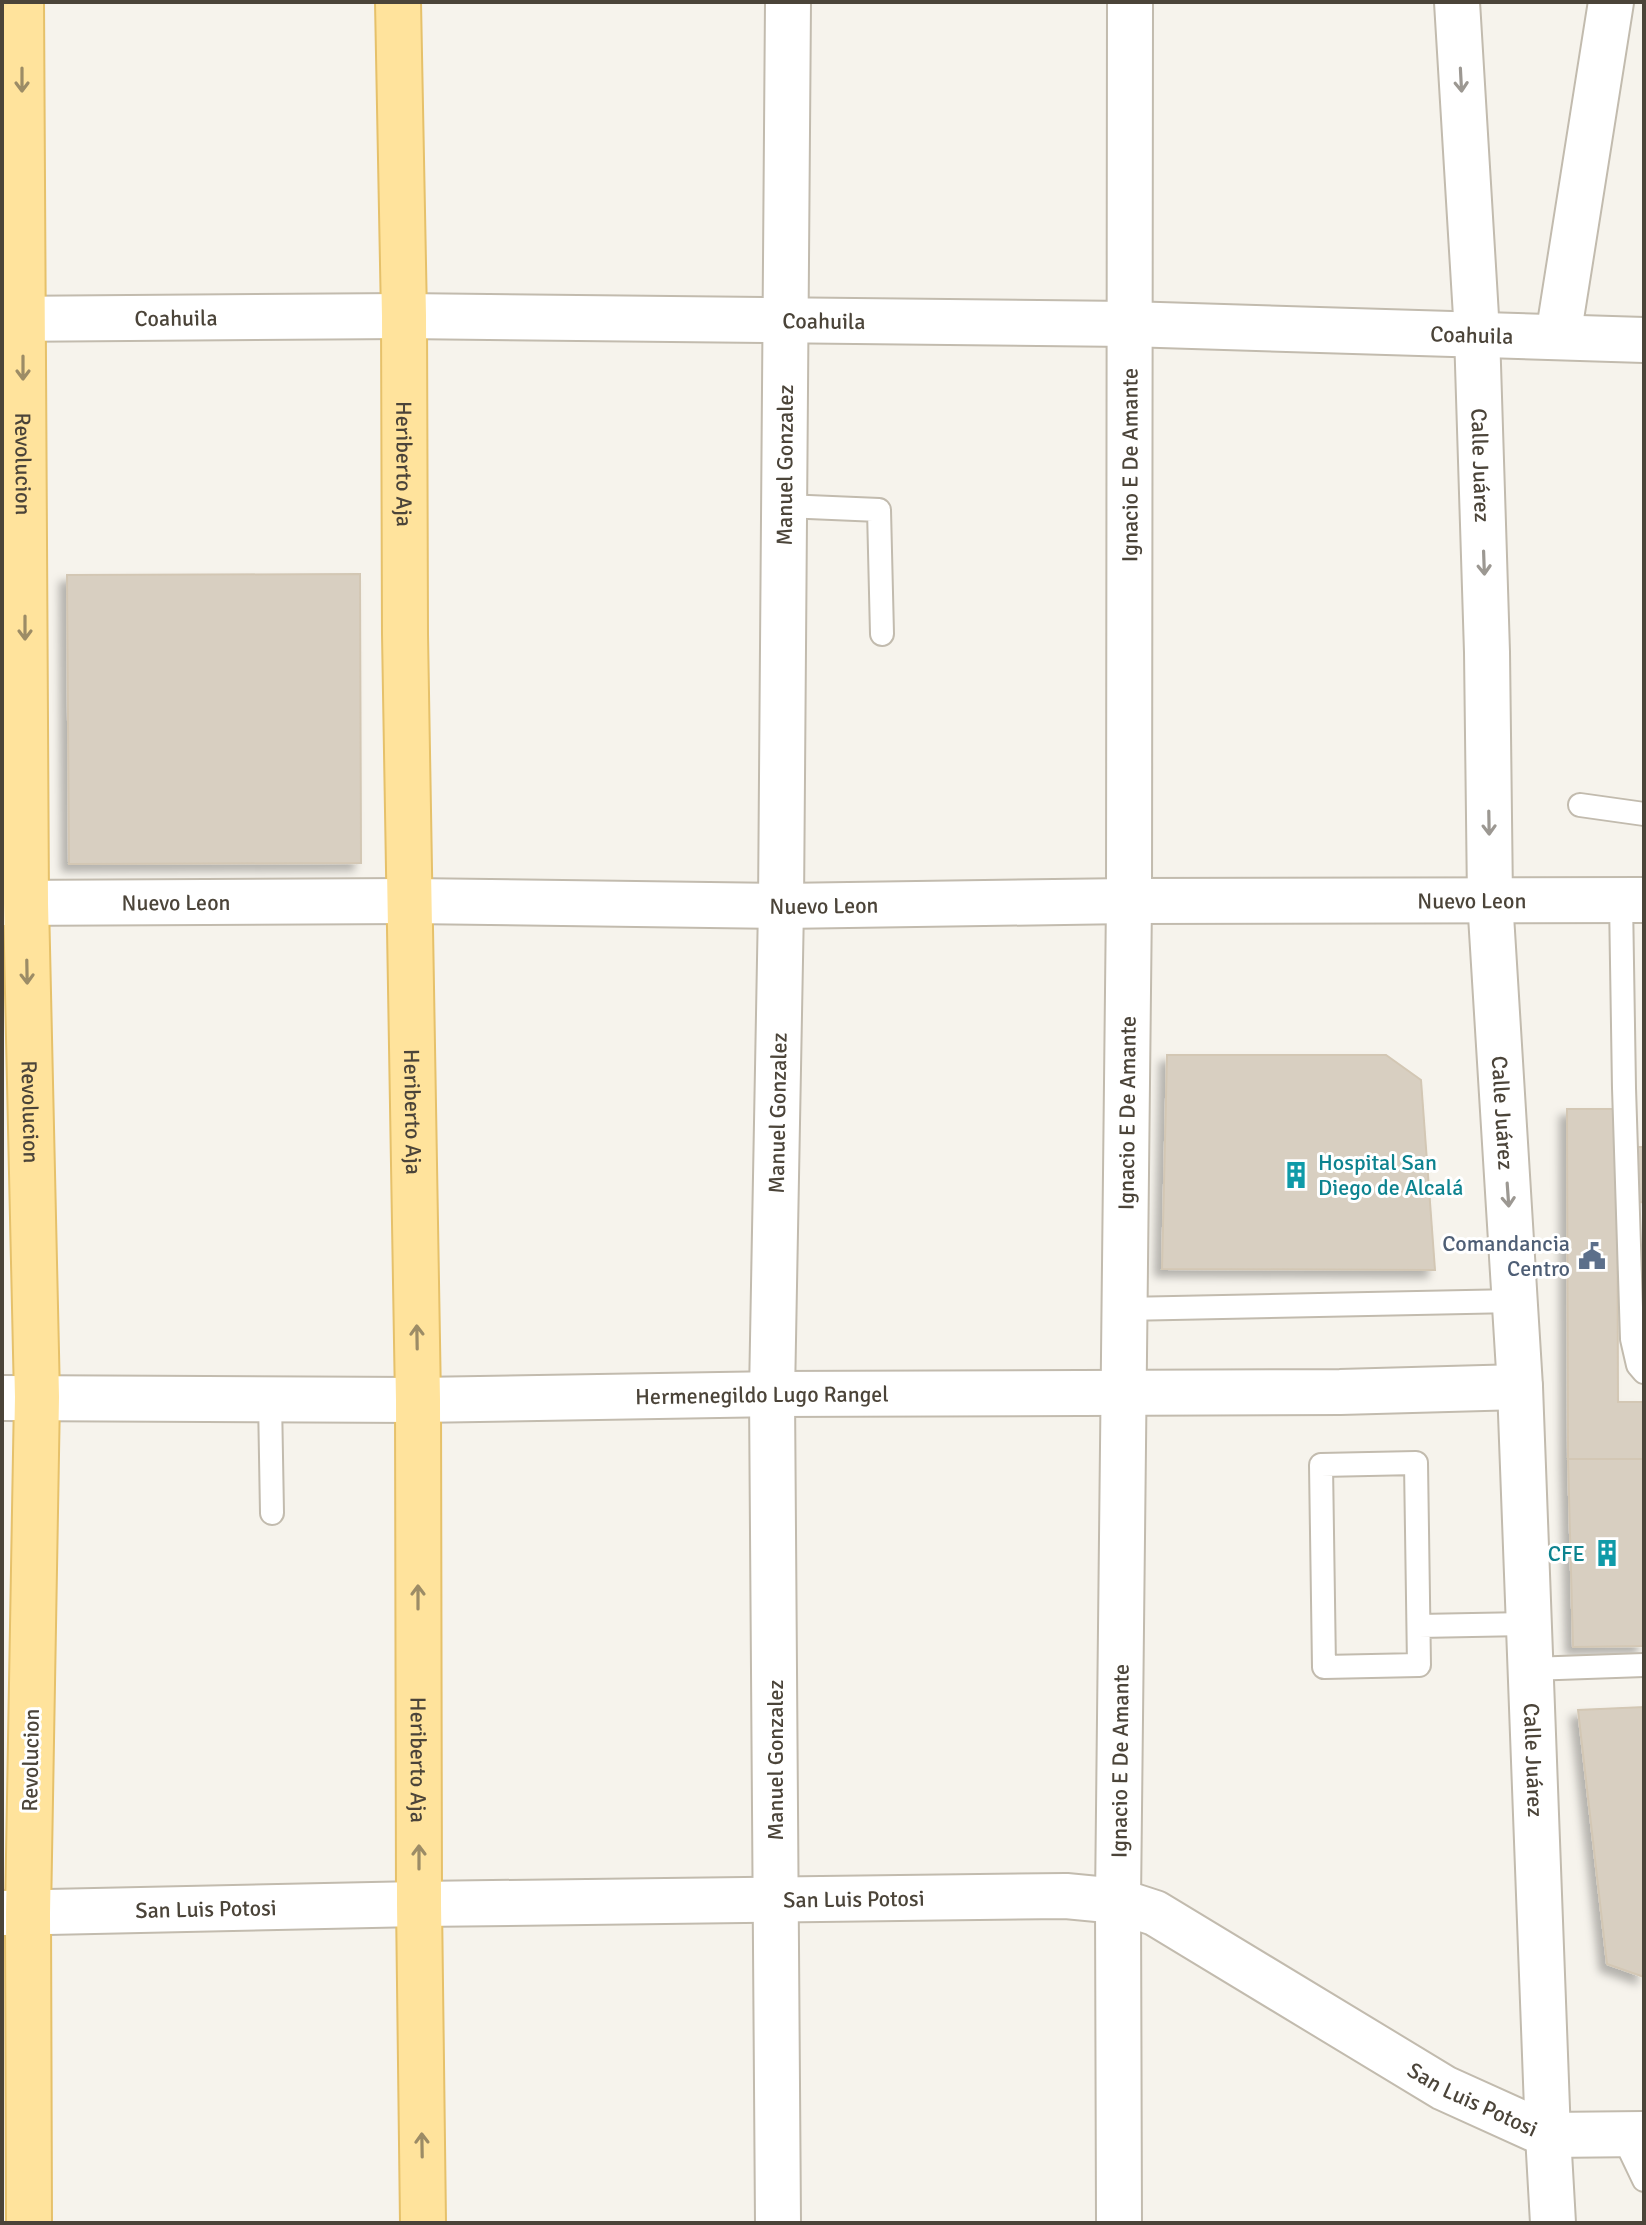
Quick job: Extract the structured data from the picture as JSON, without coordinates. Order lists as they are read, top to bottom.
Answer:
{
  "streets": {
    "main road": ["Revolucion", "Heriberto Aja"],
    "street": [
      "Coahuila",
      "Manuel Gonzalez",
      "Ignacio E De Amante",
      "Calle Juárez",
      "Nuevo Leon",
      "Hermenegildo Lugo Rangel",
      "San Luis Potosi"
    ]
  },
  "crossings": [
    ["Coahuila", "Revolucion"],
    ["Coahuila", "Heriberto Aja"],
    ["Coahuila", "Manuel Gonzalez"],
    ["Coahuila", "Ignacio E De Amante"],
    ["Coahuila", "Calle Juárez"],
    ["Revolucion", "Nuevo Leon"],
    ["Revolucion", "Hermenegildo Lugo Rangel"],
    ["Revolucion", "San Luis Potosi"],
    ["Heriberto Aja", "Nuevo Leon"],
    ["Heriberto Aja", "Hermenegildo Lugo Rangel"],
    ["Heriberto Aja", "San Luis Potosi"],
    ["Manuel Gonzalez", "Nuevo Leon"],
    ["Manuel Gonzalez", "Hermenegildo Lugo Rangel"],
    ["Manuel Gonzalez", "San Luis Potosi"],
    ["Ignacio E De Amante", "Nuevo Leon"],
    ["Ignacio E De Amante", "Hermenegildo Lugo Rangel"],
    ["Ignacio E De Amante", "San Luis Potosi"],
    ["Calle Juárez", "Nuevo Leon"],
    ["Calle Juárez", "Hermenegildo Lugo Rangel"],
    ["Calle Juárez", "San Luis Potosi"]
  ],
  "one_way": ["Revolucion", "Heriberto Aja", "Calle Juárez"],
  "places": {
    "building": ["Hospital San Diego de Alcalá", "CFE"],
    "public building": ["Comandancia Centro"]
  }
}
